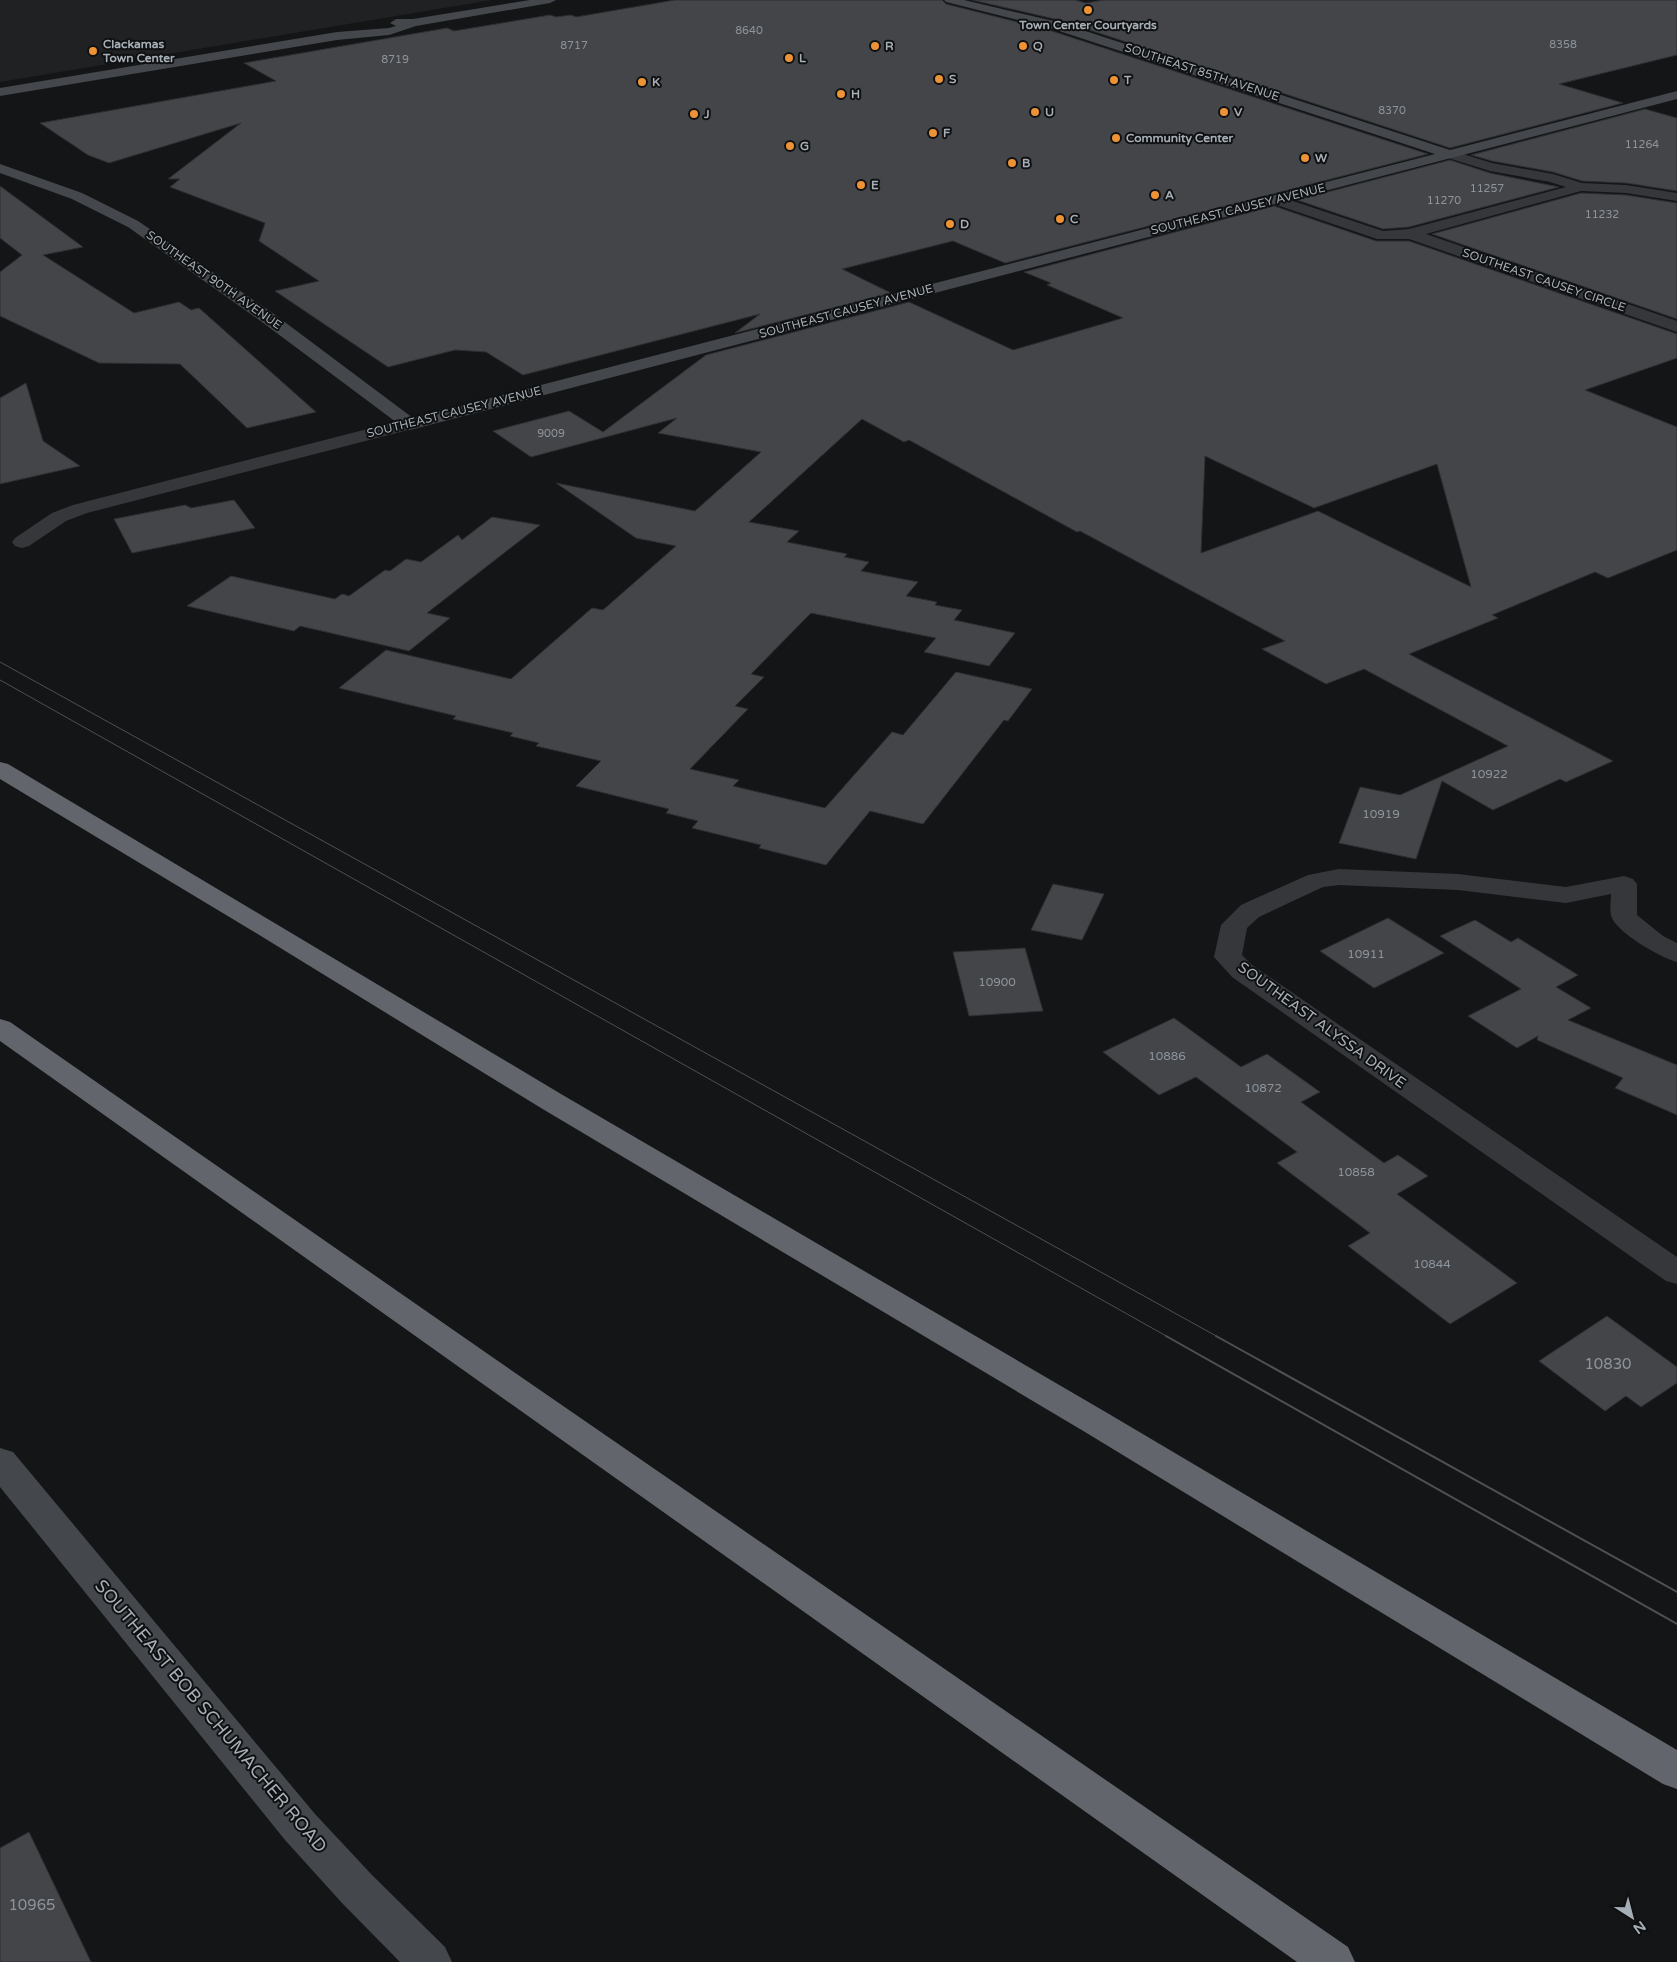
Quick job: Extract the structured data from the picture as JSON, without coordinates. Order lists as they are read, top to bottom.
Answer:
{
  "streets": {
    "street": [
      "SOUTHEAST 85TH AVENUE",
      "SOUTHEAST CAUSEY AVENUE",
      "SOUTHEAST 90TH AVENUE",
      "SOUTHEAST CAUSEY CIRCLE",
      "SOUTHEAST ALYSSA DRIVE",
      "SOUTHEAST BOB SCHUMACHER ROAD"
    ]
  },
  "crossings": [
    ["SOUTHEAST 85TH AVENUE", "SOUTHEAST CAUSEY AVENUE"],
    ["SOUTHEAST 85TH AVENUE", "SOUTHEAST CAUSEY CIRCLE"],
    ["SOUTHEAST CAUSEY AVENUE", "SOUTHEAST 90TH AVENUE"],
    ["SOUTHEAST CAUSEY AVENUE", "SOUTHEAST CAUSEY CIRCLE"]
  ],
  "places": [
    "Town Center Courtyards",
    "R",
    "Q",
    "Clackamas Town Center",
    "L",
    "S",
    "T",
    "K",
    "H",
    "U",
    "V",
    "J",
    "F",
    "Community Center",
    "G",
    "W",
    "B",
    "E",
    "A",
    "C",
    "D"
  ],
  "house_numbers": [
    "8640",
    "8358",
    "8717",
    "8719",
    "8370",
    "11264",
    "11257",
    "11270",
    "11232",
    "9009",
    "10922",
    "10919",
    "10911",
    "10900",
    "10886",
    "10872",
    "10858",
    "10844",
    "10830",
    "10965"
  ],
  "north": "bottom right"
}
